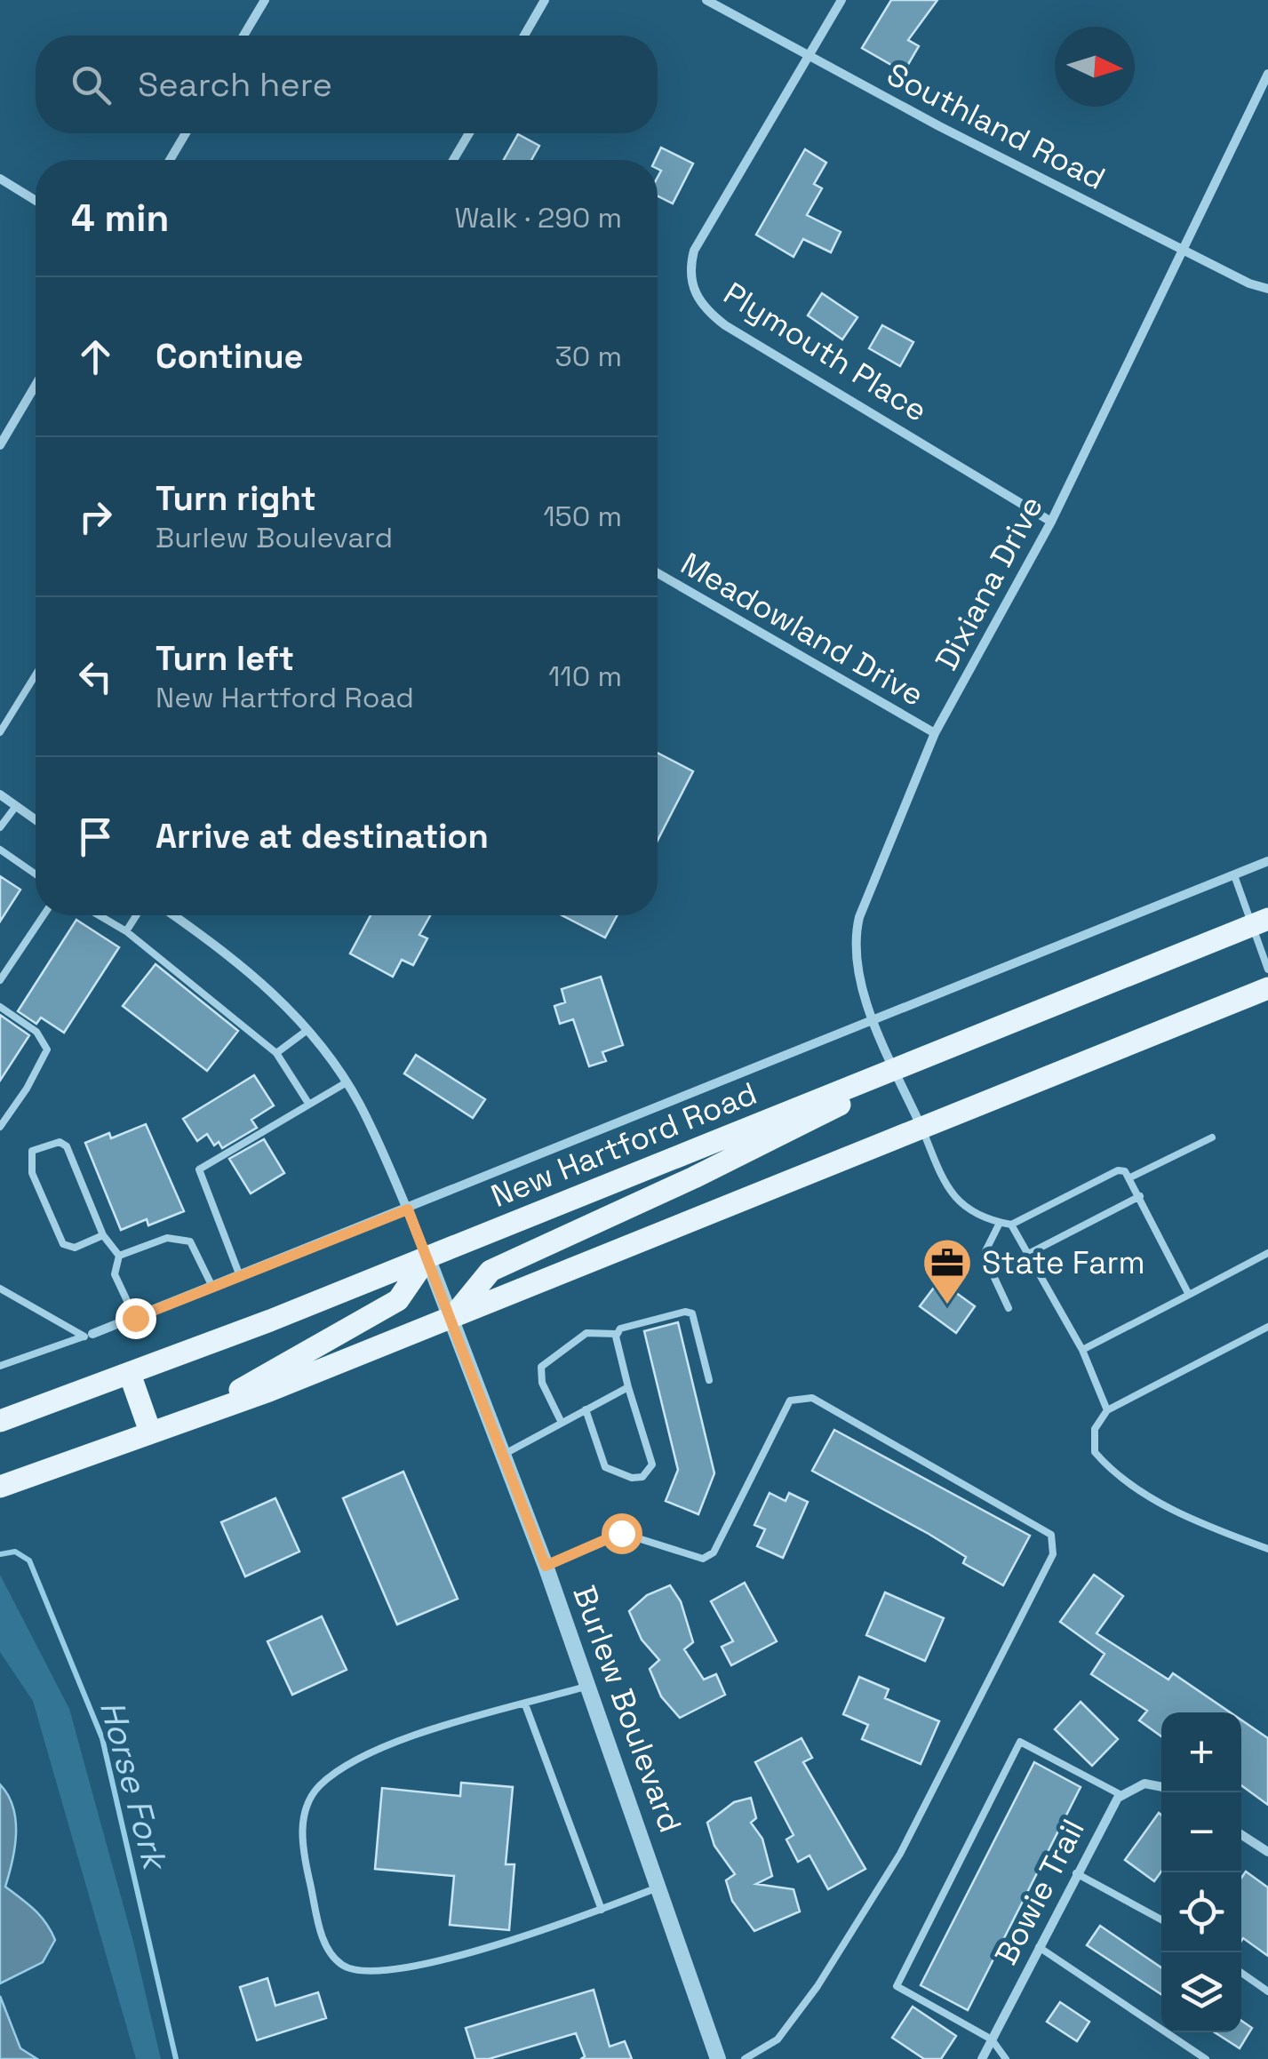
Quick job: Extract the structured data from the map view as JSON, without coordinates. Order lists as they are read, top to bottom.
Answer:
{
  "streets": {
    "main road": ["New Hartford Road"],
    "street": [
      "Southland Road",
      "Plymouth Place",
      "Dixiana Drive",
      "Meadowland Drive",
      "Burlew Boulevard",
      "Bowie Trail"
    ]
  },
  "crossings": [
    ["Southland Road", "Plymouth Place"],
    ["Southland Road", "Dixiana Drive"],
    ["Plymouth Place", "Dixiana Drive"],
    ["Dixiana Drive", "Meadowland Drive"],
    ["Dixiana Drive", "New Hartford Road"],
    ["New Hartford Road", "Burlew Boulevard"]
  ],
  "water": ["Horse Fork"],
  "places": {
    "office": ["State Farm"]
  },
  "north": "right",
  "page": {
    "search": "Search here",
    "heading": ["4 min", "Walk · 290 m"],
    "list": [
      ["Continue", "30 m"],
      ["Turn right", "Burlew Boulevard", "150 m"],
      ["Turn left", "New Hartford Road", "110 m"],
      "Arrive at destination"
    ],
    "map_buttons": ["+", "−"]
  }
}
